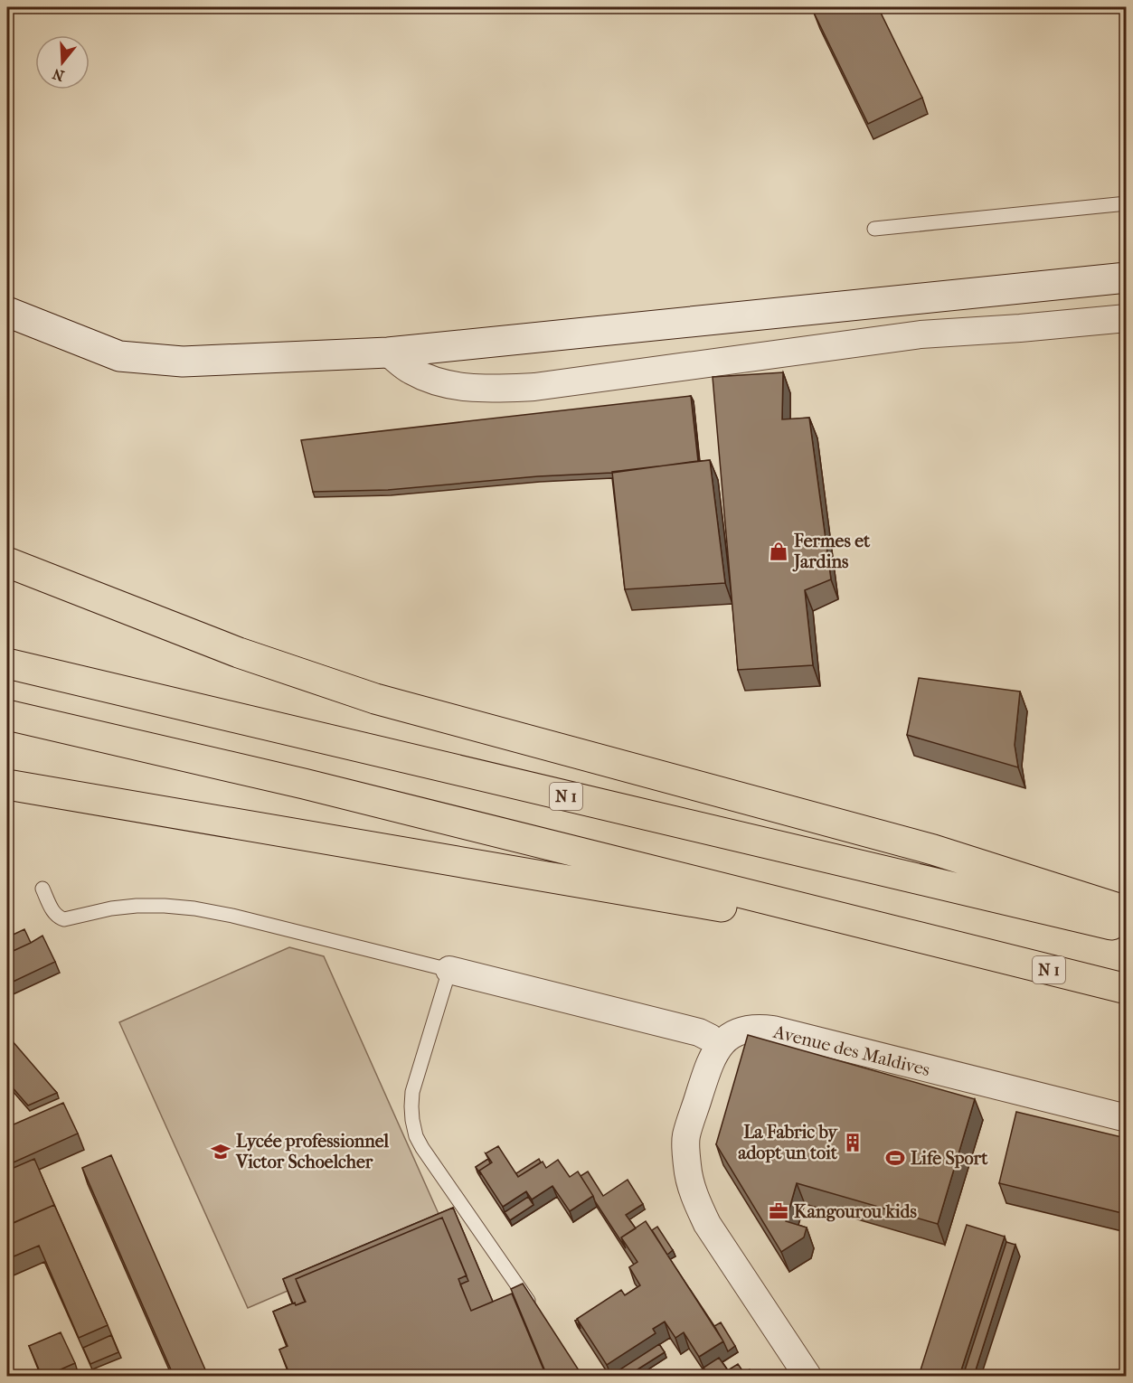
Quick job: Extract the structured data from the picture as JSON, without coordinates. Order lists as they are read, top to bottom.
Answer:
{
  "streets": {
    "highway": ["N 1"],
    "street": ["Avenue des Maldives"]
  },
  "places": {
    "shop": ["Fermes et Jardins"],
    "building": ["La Fabric by adopt un toit"],
    "school or university": ["Lycée professionnel Victor Schoelcher"],
    "sports": ["Life Sport"],
    "office": ["Kangourou kids"]
  },
  "north": "bottom"
}
